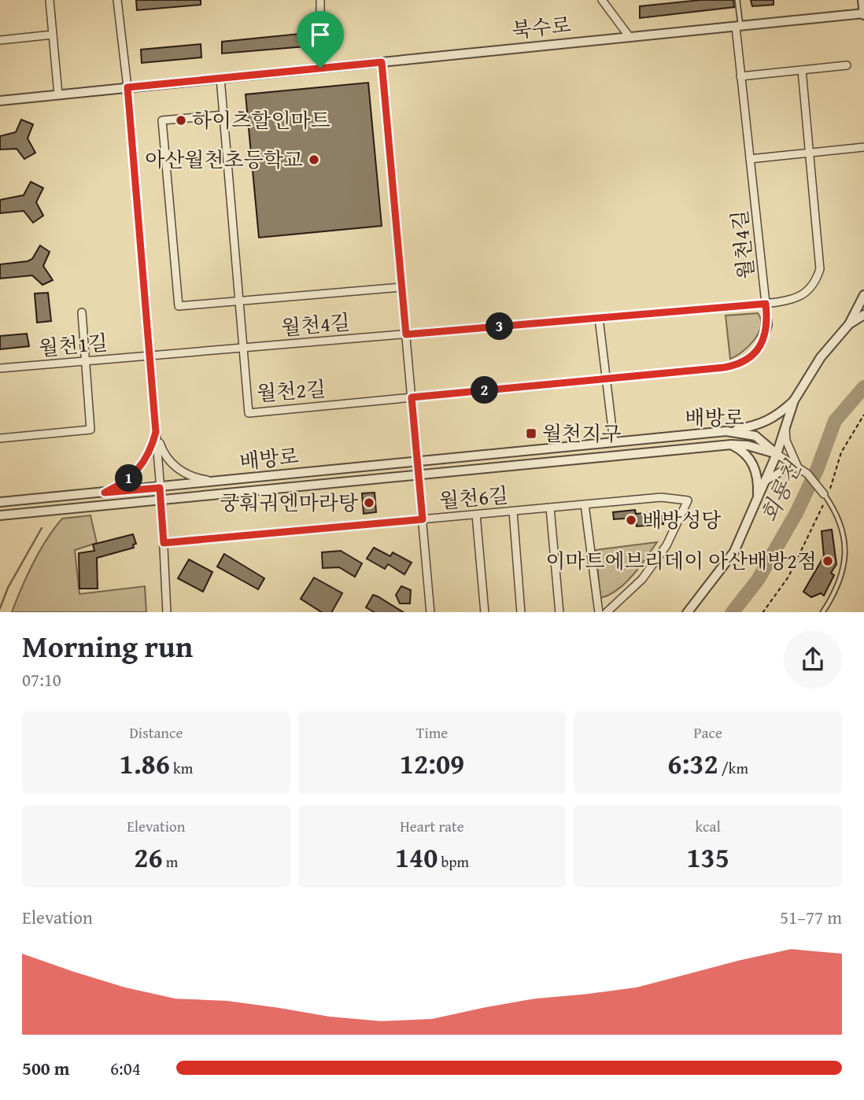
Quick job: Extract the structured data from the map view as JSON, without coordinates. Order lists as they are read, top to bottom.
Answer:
{
  "streets": {
    "street": [
      "북수로",
      "월천4길",
      "월천1길",
      "월천2길",
      "배방로",
      "월천6길"
    ]
  },
  "crossings": [
    ["북수로", "월천4길"],
    ["북수로", "월천2길"],
    ["월천4길", "월천1길"],
    ["월천4길", "월천2길"]
  ],
  "water": ["회룡천"],
  "places": {
    "other": [
      "하이츠할인마트",
      "아산월천초등학교",
      "궁훠궈엔마라탕",
      "배방성당",
      "이마트에브리데이 아산배방2점"
    ],
    "transit": ["월천지구"]
  },
  "page": {
    "pins": ["3", "2", "1"],
    "heading": ["Morning run", "07:10"],
    "stats": [
      ["Distance", "1.86 km"],
      ["Time", "12:09"],
      ["Pace", "6:32 /km"],
      ["Elevation", "26 m"],
      ["Heart rate", "140 bpm"],
      ["kcal", "135"]
    ],
    "chart": ["Elevation", "51–77 m"],
    "list": [
      {
        "name": "500 m",
        "note": "6:04"
      }
    ]
  }
}
